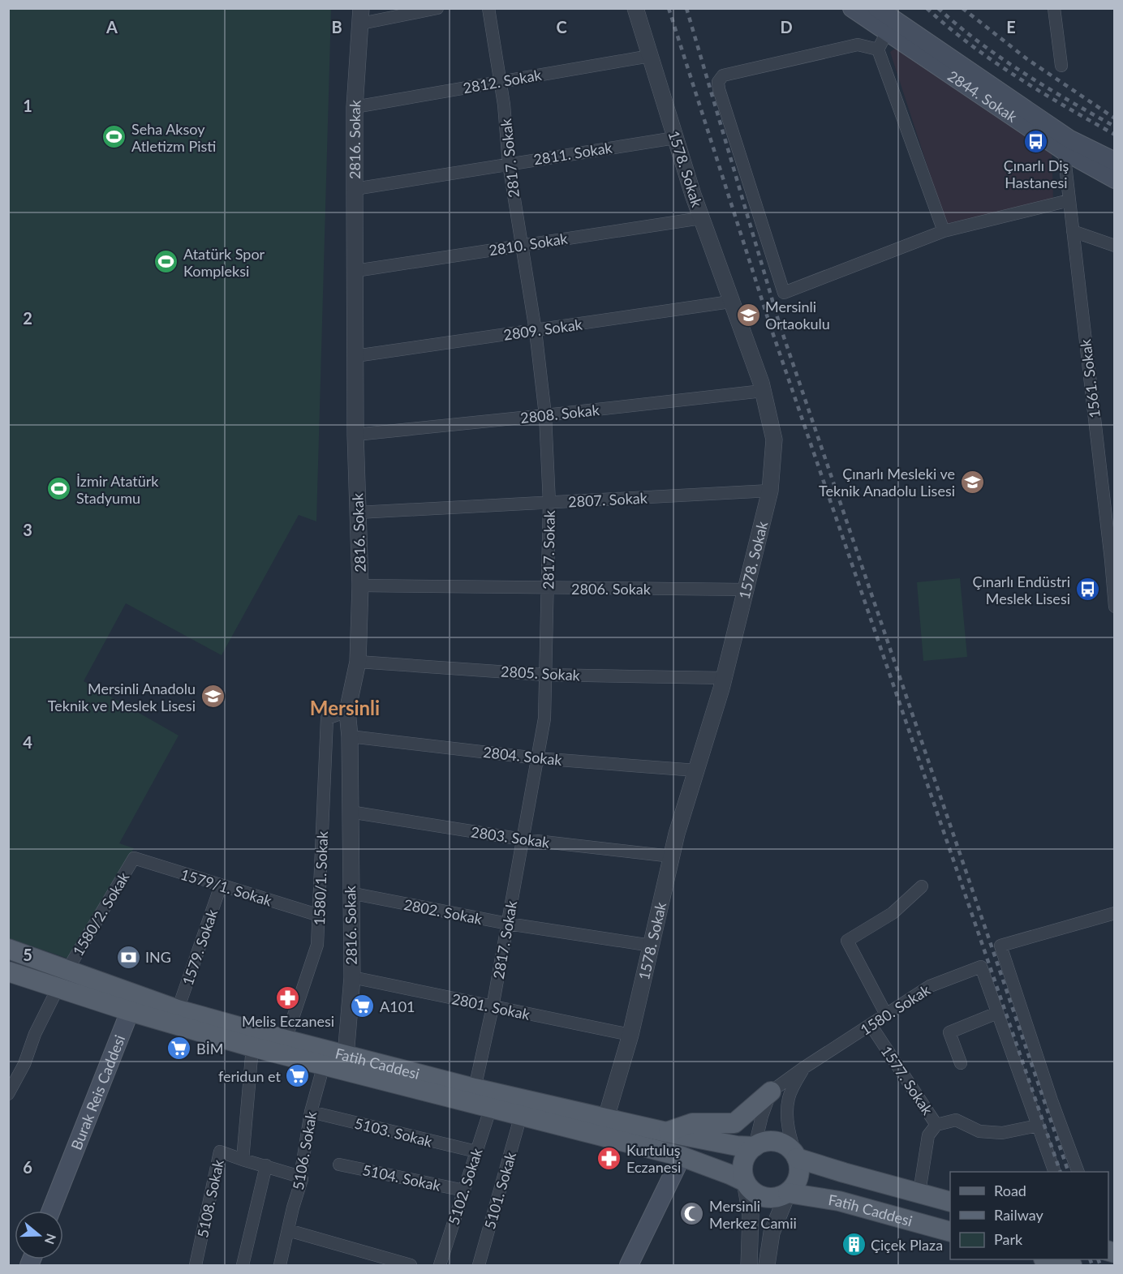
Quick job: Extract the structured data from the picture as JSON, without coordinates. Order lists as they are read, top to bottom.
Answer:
{
  "streets": {
    "main road": ["2844. Sokak", "Fatih Caddesi", "Burak Reis Caddesi"],
    "street": [
      "2812. Sokak",
      "2816. Sokak",
      "2811. Sokak",
      "2817. Sokak",
      "1578. Sokak",
      "2810. Sokak",
      "2809. Sokak",
      "1561. Sokak",
      "2808. Sokak",
      "2807. Sokak",
      "2806. Sokak",
      "2805. Sokak",
      "2804. Sokak",
      "2803. Sokak",
      "1580/1. Sokak",
      "1579/1. Sokak",
      "2802. Sokak",
      "1580/2. Sokak",
      "1579. Sokak",
      "2801. Sokak",
      "1580. Sokak",
      "1577. Sokak",
      "5103. Sokak",
      "5106. Sokak",
      "5104. Sokak",
      "5102. Sokak",
      "5101. Sokak",
      "5108. Sokak"
    ]
  },
  "crossings": [
    ["2812. Sokak", "2816. Sokak"],
    ["2812. Sokak", "2817. Sokak"],
    ["2812. Sokak", "1578. Sokak"],
    ["2844. Sokak", "1561. Sokak"],
    ["2816. Sokak", "2811. Sokak"],
    ["2816. Sokak", "2810. Sokak"],
    ["2816. Sokak", "2809. Sokak"],
    ["2816. Sokak", "2808. Sokak"],
    ["2816. Sokak", "2807. Sokak"],
    ["2816. Sokak", "2806. Sokak"],
    ["2816. Sokak", "2805. Sokak"],
    ["2816. Sokak", "2804. Sokak"],
    ["2816. Sokak", "2803. Sokak"],
    ["2816. Sokak", "1580/1. Sokak"],
    ["2816. Sokak", "2802. Sokak"],
    ["2816. Sokak", "2801. Sokak"],
    ["2816. Sokak", "Fatih Caddesi"],
    ["2811. Sokak", "2817. Sokak"],
    ["2811. Sokak", "1578. Sokak"],
    ["2817. Sokak", "2810. Sokak"],
    ["2817. Sokak", "2809. Sokak"],
    ["2817. Sokak", "2808. Sokak"],
    ["2817. Sokak", "2807. Sokak"],
    ["2817. Sokak", "2806. Sokak"],
    ["2817. Sokak", "2805. Sokak"],
    ["2817. Sokak", "2804. Sokak"],
    ["2817. Sokak", "2803. Sokak"],
    ["2817. Sokak", "2802. Sokak"],
    ["2817. Sokak", "2801. Sokak"],
    ["2817. Sokak", "Fatih Caddesi"],
    ["1578. Sokak", "2810. Sokak"],
    ["1578. Sokak", "2809. Sokak"],
    ["1578. Sokak", "2808. Sokak"],
    ["1578. Sokak", "2807. Sokak"],
    ["1578. Sokak", "2806. Sokak"],
    ["1578. Sokak", "2805. Sokak"],
    ["1578. Sokak", "2804. Sokak"],
    ["1578. Sokak", "2803. Sokak"],
    ["1578. Sokak", "2802. Sokak"],
    ["1578. Sokak", "2801. Sokak"],
    ["1578. Sokak", "Fatih Caddesi"],
    ["1580/1. Sokak", "1579/1. Sokak"],
    ["1580/1. Sokak", "Fatih Caddesi"],
    ["1579/1. Sokak", "1580/2. Sokak"],
    ["1579/1. Sokak", "1579. Sokak"],
    ["1580/2. Sokak", "Fatih Caddesi"],
    ["1579. Sokak", "Fatih Caddesi"],
    ["1580. Sokak", "1577. Sokak"],
    ["Fatih Caddesi", "1577. Sokak"],
    ["Fatih Caddesi", "5106. Sokak"],
    ["Fatih Caddesi", "5102. Sokak"],
    ["Fatih Caddesi", "5101. Sokak"],
    ["5103. Sokak", "5106. Sokak"],
    ["5103. Sokak", "5102. Sokak"],
    ["5104. Sokak", "5102. Sokak"]
  ],
  "districts": ["Mersinli"],
  "places": {
    "sports": ["Seha Aksoy Atletizm Pisti", "Atatürk Spor Kompleksi", "İzmir Atatürk Stadyumu"],
    "bus stop": ["Çınarlı Diş Hastanesi", "Çınarlı Endüstri Meslek Lisesi"],
    "school or university": ["Mersinli Ortaokulu", "Çınarlı Mesleki ve Teknik Anadolu Lisesi", "Mersinli Anadolu Teknik ve Meslek Lisesi"],
    "bank": ["ING"],
    "pharmacy": ["Melis Eczanesi", "Kurtuluş Eczanesi"],
    "supermarket": ["A101", "BİM", "feridun et"],
    "mosque": ["Mersinli Merkez Camii"],
    "building": ["Çiçek Plaza"]
  },
  "legend": ["Road", "Railway", "Park"],
  "north": "right",
  "grid": {
    "columns": [
      "A",
      "B",
      "C",
      "D",
      "E"
    ],
    "rows": [
      "1",
      "2",
      "3",
      "4",
      "5",
      "6"
    ]
  }
}
